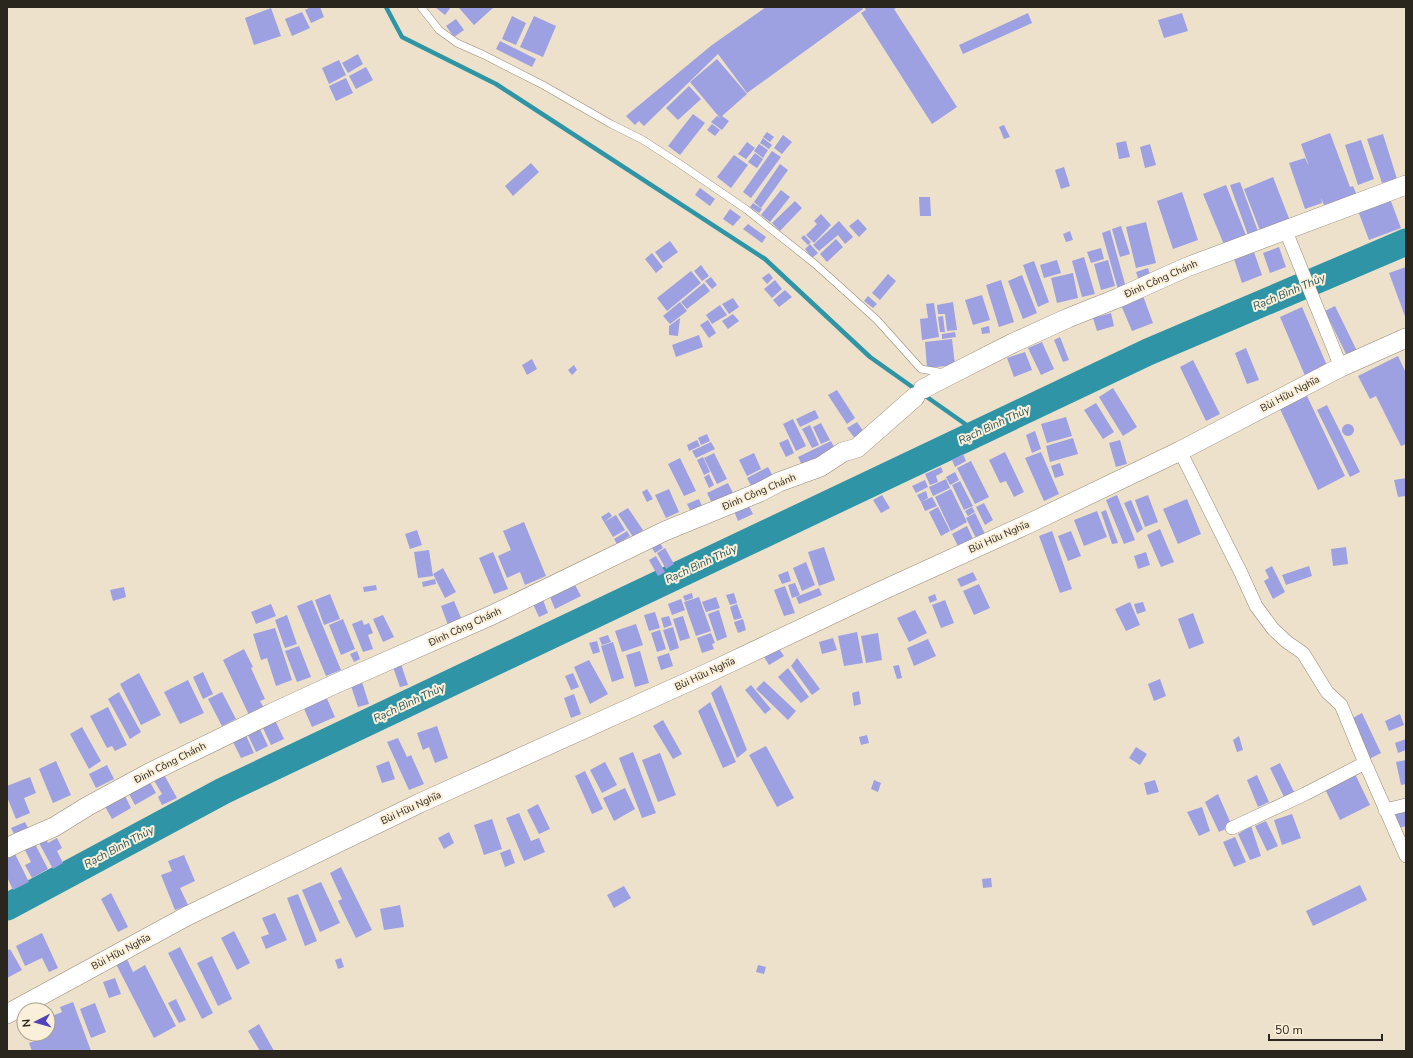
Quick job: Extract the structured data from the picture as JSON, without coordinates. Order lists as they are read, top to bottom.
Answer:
{
  "streets": {
    "main road": ["Đinh Công Chánh", "Bùi Hữu Nghĩa"]
  },
  "water": ["Rạch Bình Thủy"],
  "scale_bar": "50 m",
  "north": "left"
}
